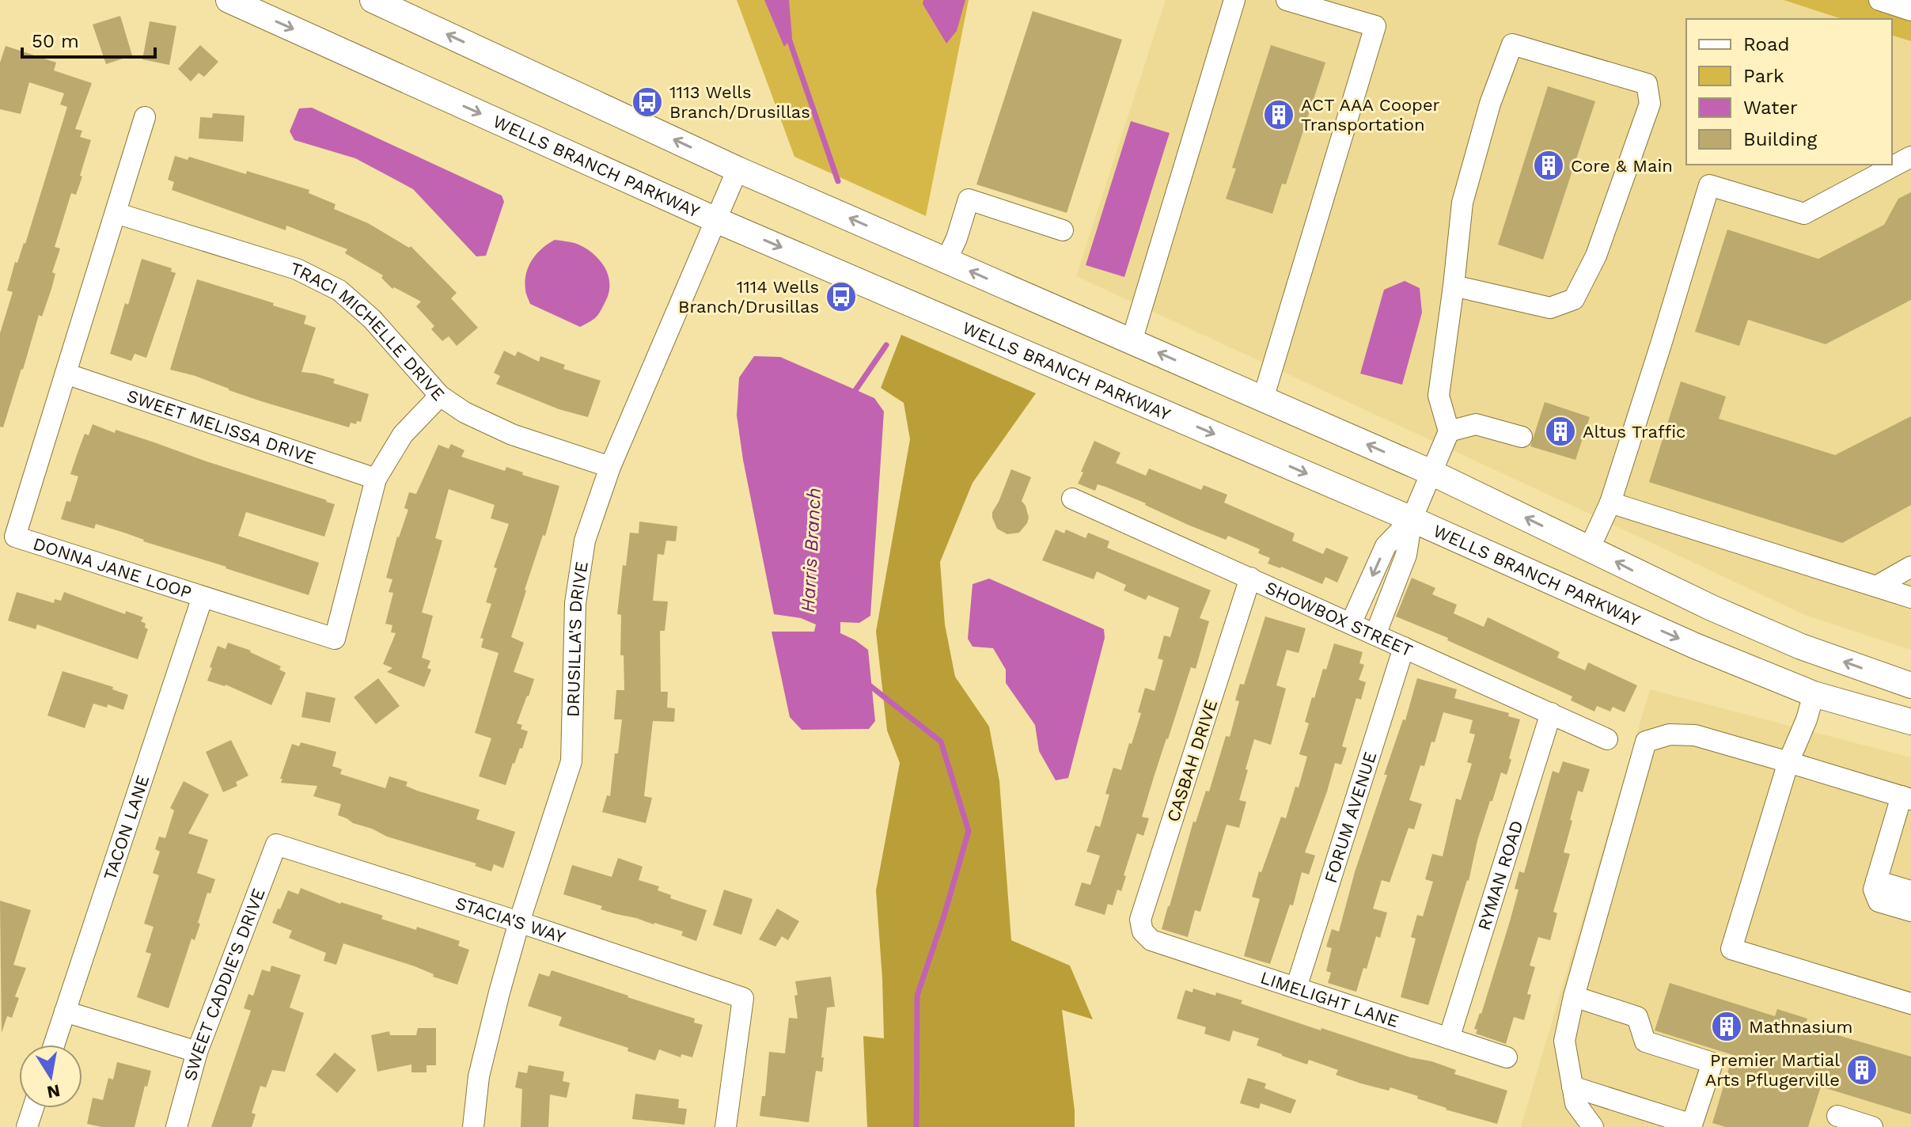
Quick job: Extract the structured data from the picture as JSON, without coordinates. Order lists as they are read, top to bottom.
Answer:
{
  "streets": {
    "main road": ["WELLS BRANCH PARKWAY"],
    "street": [
      "TRACI MICHELLE DRIVE",
      "SWEET MELISSA DRIVE",
      "DONNA JANE LOOP",
      "SHOWBOX STREET",
      "DRUSILLA'S DRIVE",
      "CASBAH DRIVE",
      "FORUM AVENUE",
      "TACON LANE",
      "RYMAN ROAD",
      "STACIA'S WAY",
      "SWEET CADDIE'S DRIVE",
      "LIMELIGHT LANE"
    ]
  },
  "crossings": [
    ["WELLS BRANCH PARKWAY", "DRUSILLA'S DRIVE"],
    ["TRACI MICHELLE DRIVE", "DONNA JANE LOOP"],
    ["TRACI MICHELLE DRIVE", "DRUSILLA'S DRIVE"],
    ["SWEET MELISSA DRIVE", "DONNA JANE LOOP"],
    ["DONNA JANE LOOP", "TACON LANE"],
    ["SHOWBOX STREET", "CASBAH DRIVE"],
    ["SHOWBOX STREET", "FORUM AVENUE"],
    ["SHOWBOX STREET", "RYMAN ROAD"],
    ["DRUSILLA'S DRIVE", "STACIA'S WAY"],
    ["CASBAH DRIVE", "LIMELIGHT LANE"],
    ["FORUM AVENUE", "LIMELIGHT LANE"],
    ["RYMAN ROAD", "LIMELIGHT LANE"],
    ["STACIA'S WAY", "SWEET CADDIE'S DRIVE"]
  ],
  "water": ["Harris Branch"],
  "places": {
    "bus stop": ["1113 Wells Branch/Drusillas", "1114 Wells Branch/Drusillas"],
    "building": [
      "ACT AAA Cooper Transportation",
      "Core & Main",
      "Altus Traffic",
      "Mathnasium",
      "Premier Martial Arts Pflugerville"
    ]
  },
  "legend": [
    "Road",
    "Park",
    "Water",
    "Building"
  ],
  "scale_bar": "50 m",
  "north": "bottom"
}
